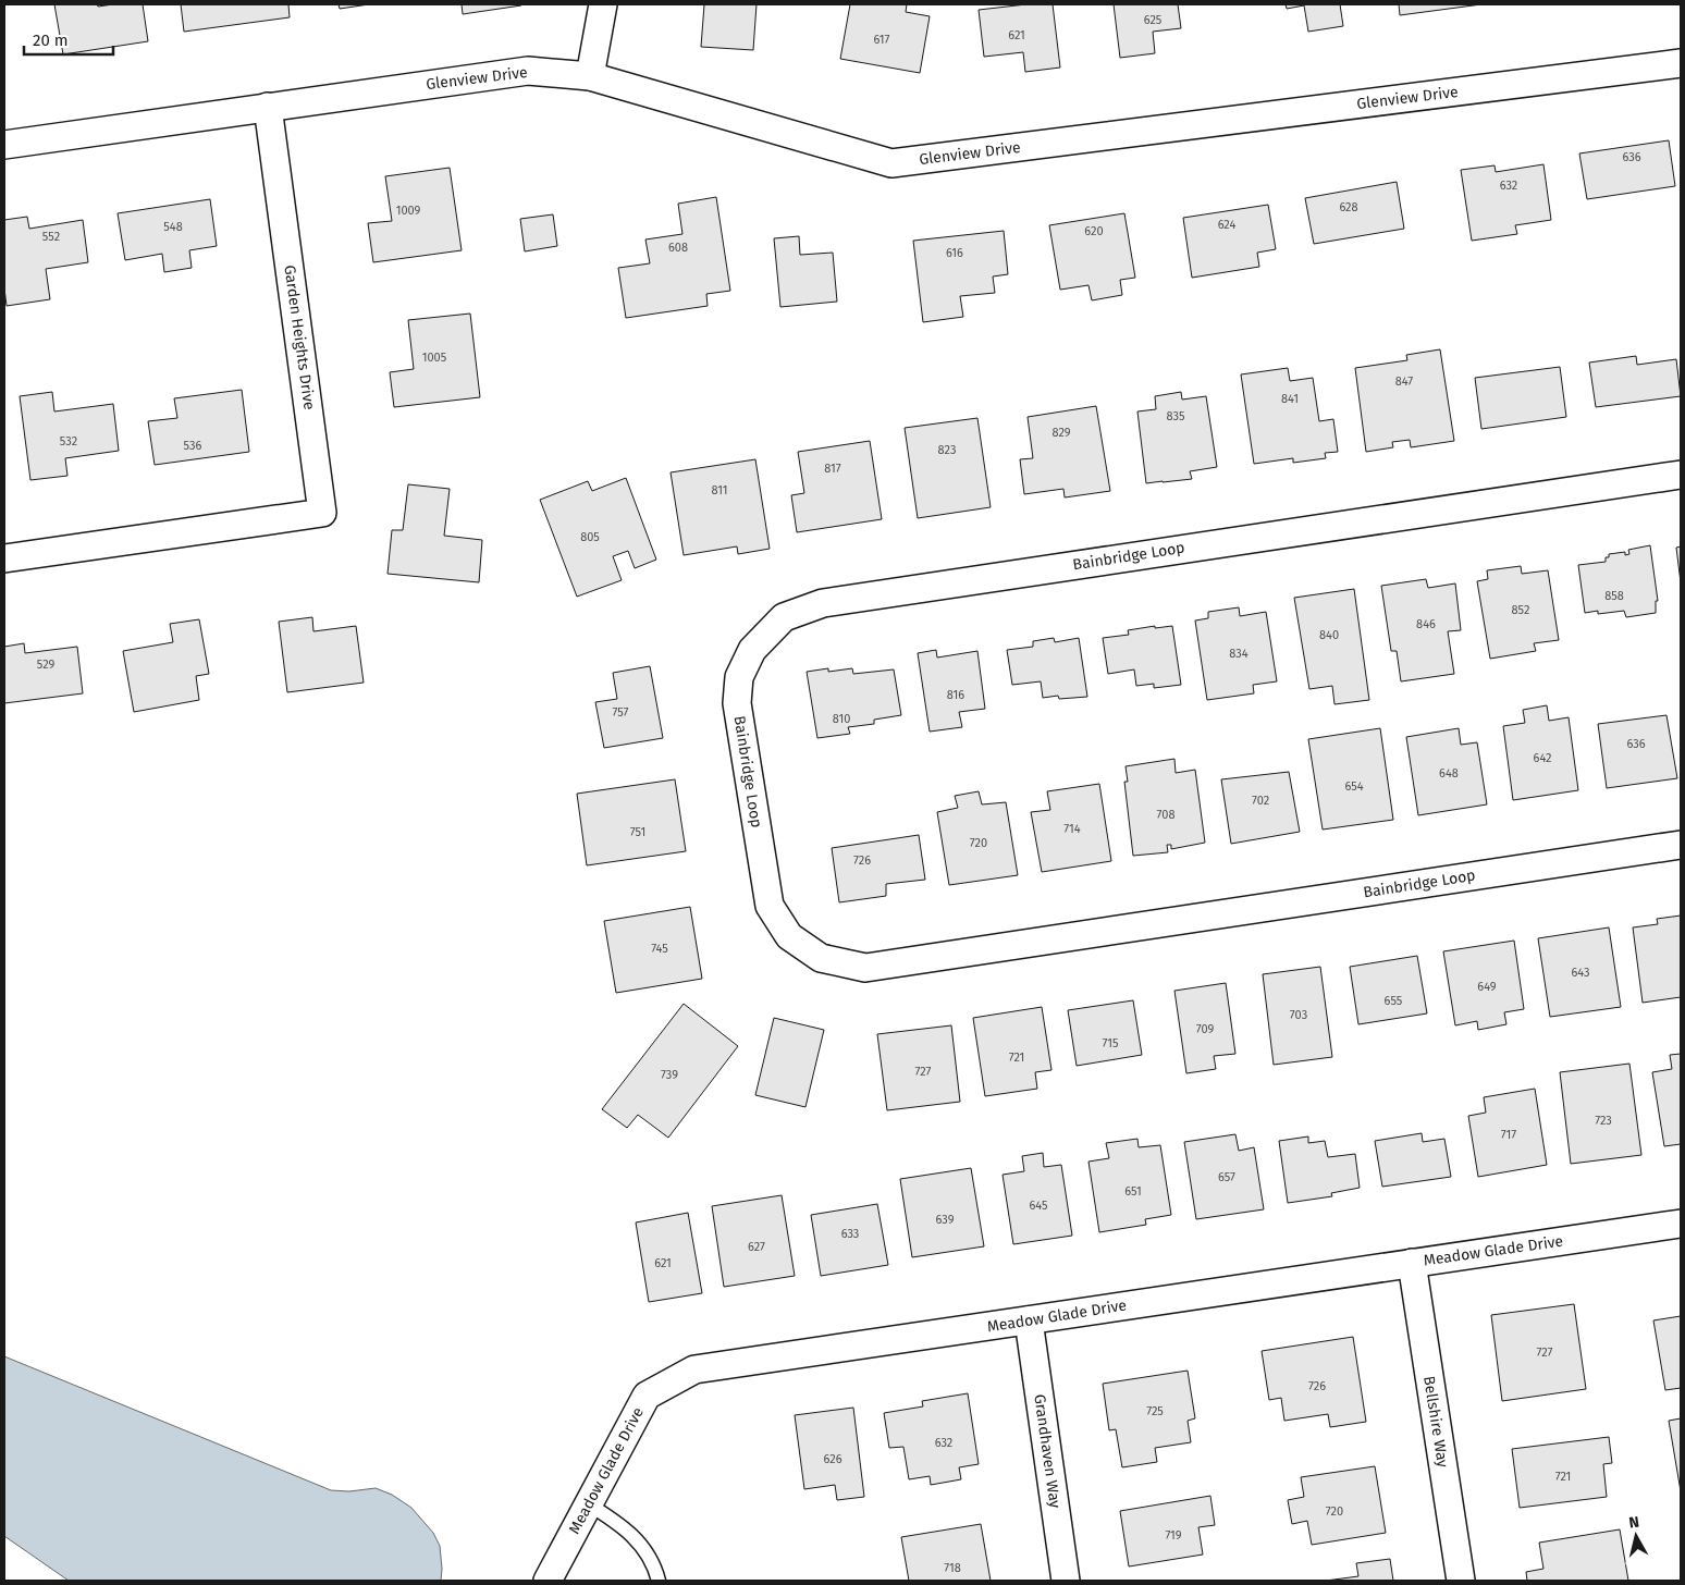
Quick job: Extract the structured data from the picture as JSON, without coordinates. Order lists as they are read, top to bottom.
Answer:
{
  "streets": {
    "street": [
      "Glenview Drive",
      "Garden Heights Drive",
      "Bainbridge Loop",
      "Meadow Glade Drive",
      "Bellshire Way",
      "Grandhaven Way"
    ]
  },
  "crossings": [
    ["Glenview Drive", "Garden Heights Drive"],
    ["Meadow Glade Drive", "Bellshire Way"],
    ["Meadow Glade Drive", "Grandhaven Way"]
  ],
  "house_numbers": [
    "625",
    "621",
    "617",
    "636",
    "632",
    "628",
    "1009",
    "624",
    "548",
    "620",
    "552",
    "608",
    "616",
    "1005",
    "847",
    "841",
    "835",
    "829",
    "532",
    "536",
    "823",
    "817",
    "811",
    "805",
    "858",
    "852",
    "846",
    "840",
    "834",
    "529",
    "816",
    "757",
    "810",
    "636",
    "642",
    "648",
    "654",
    "702",
    "708",
    "714",
    "751",
    "720",
    "726",
    "745",
    "643",
    "649",
    "655",
    "703",
    "709",
    "715",
    "721",
    "727",
    "739",
    "723",
    "717",
    "657",
    "651",
    "645",
    "639",
    "633",
    "627",
    "621",
    "727",
    "726",
    "725",
    "632",
    "626",
    "721",
    "720",
    "719",
    "718"
  ],
  "scale_bar": "20 m",
  "north": "top"
}
